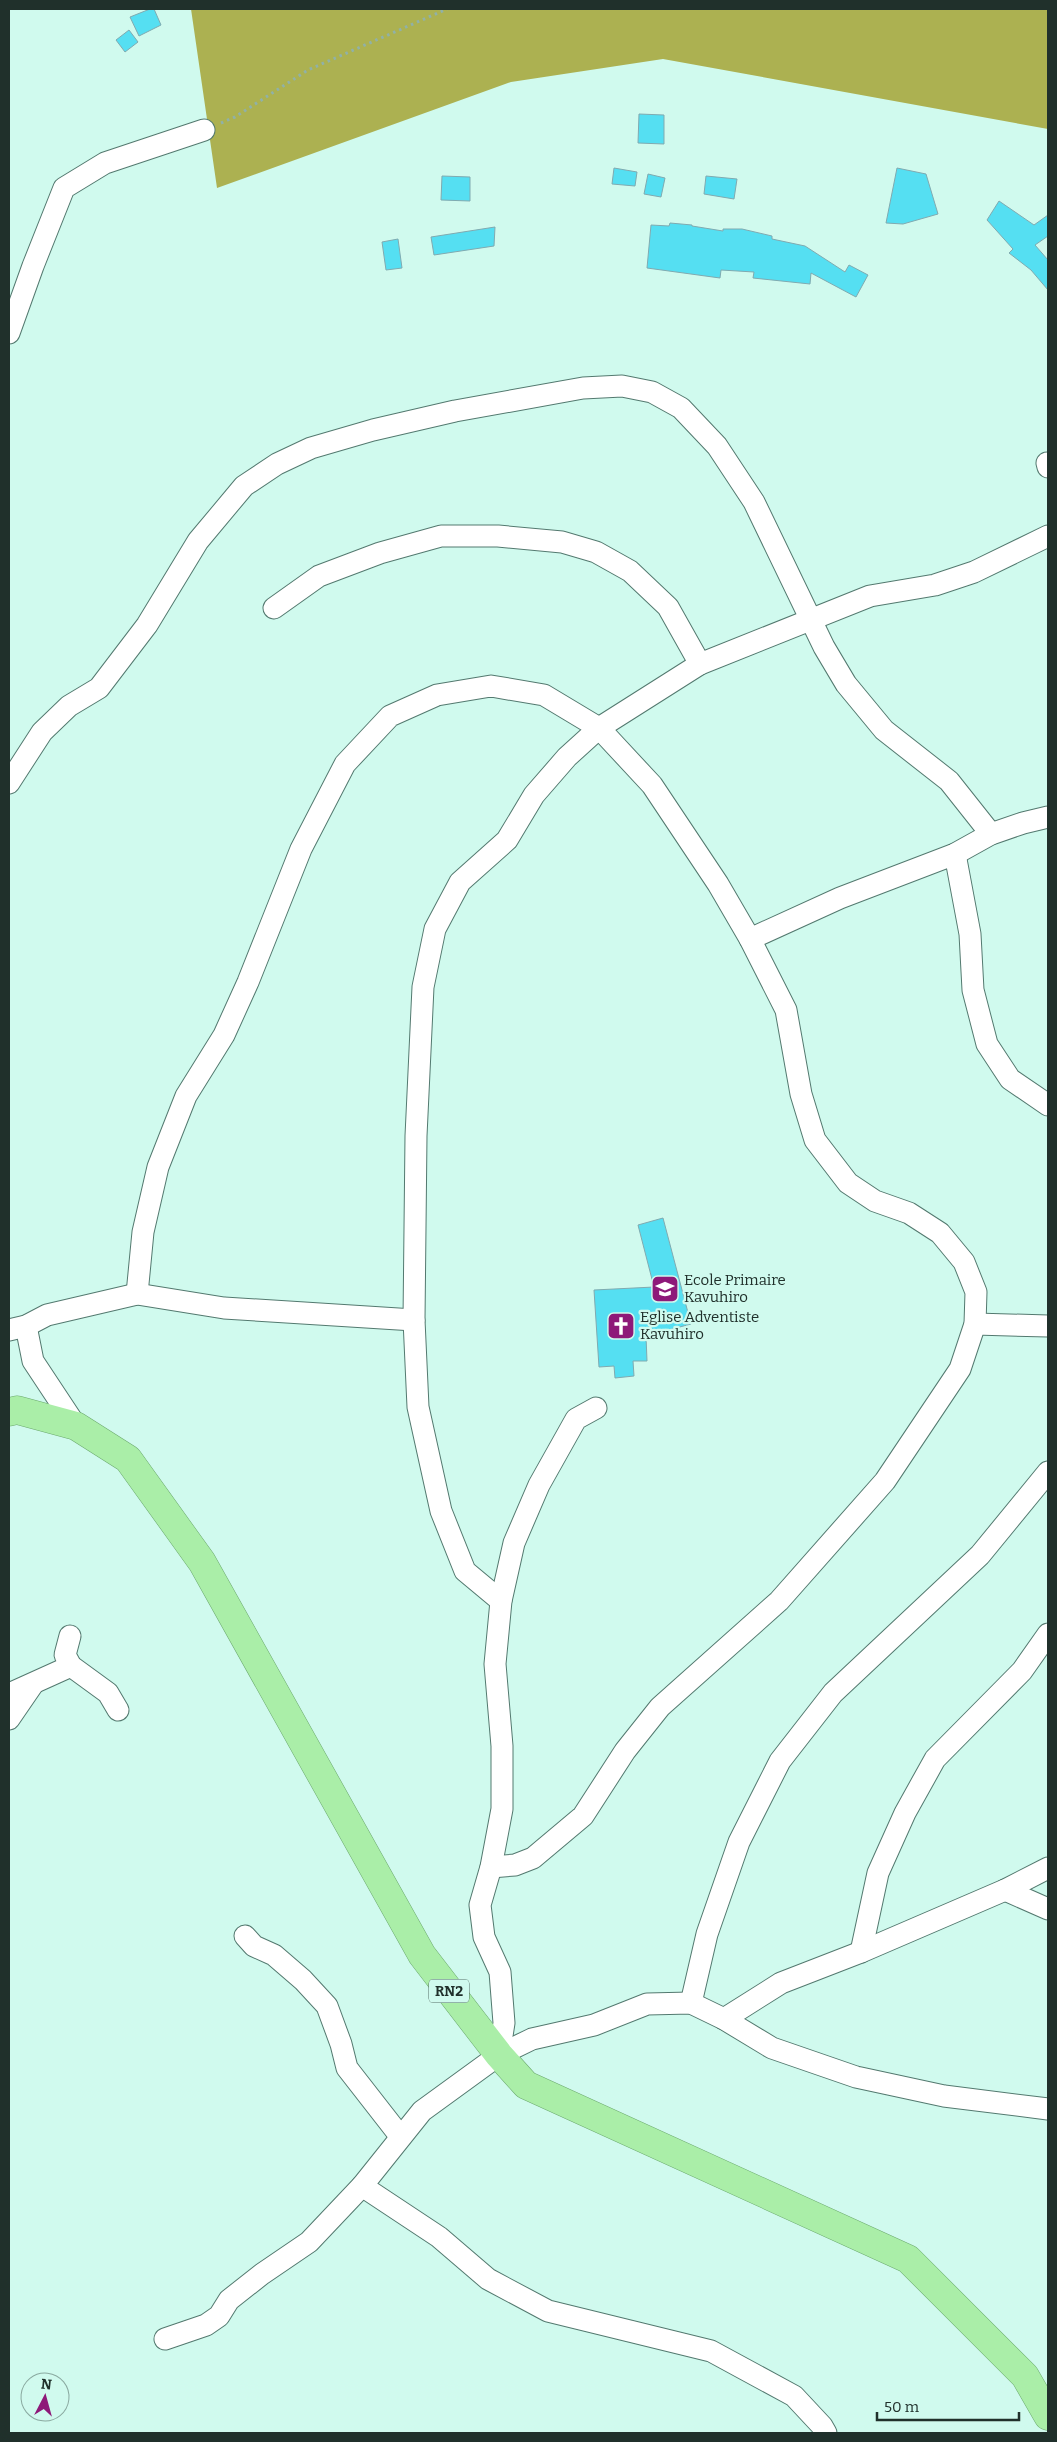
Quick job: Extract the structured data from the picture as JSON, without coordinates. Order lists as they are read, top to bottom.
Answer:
{
  "streets": {
    "highway": ["RN2"]
  },
  "places": {
    "school or university": ["Ecole Primaire Kavuhiro"],
    "church": ["Eglise Adventiste Kavuhiro"]
  },
  "scale_bar": "50 m",
  "north": "top"
}
